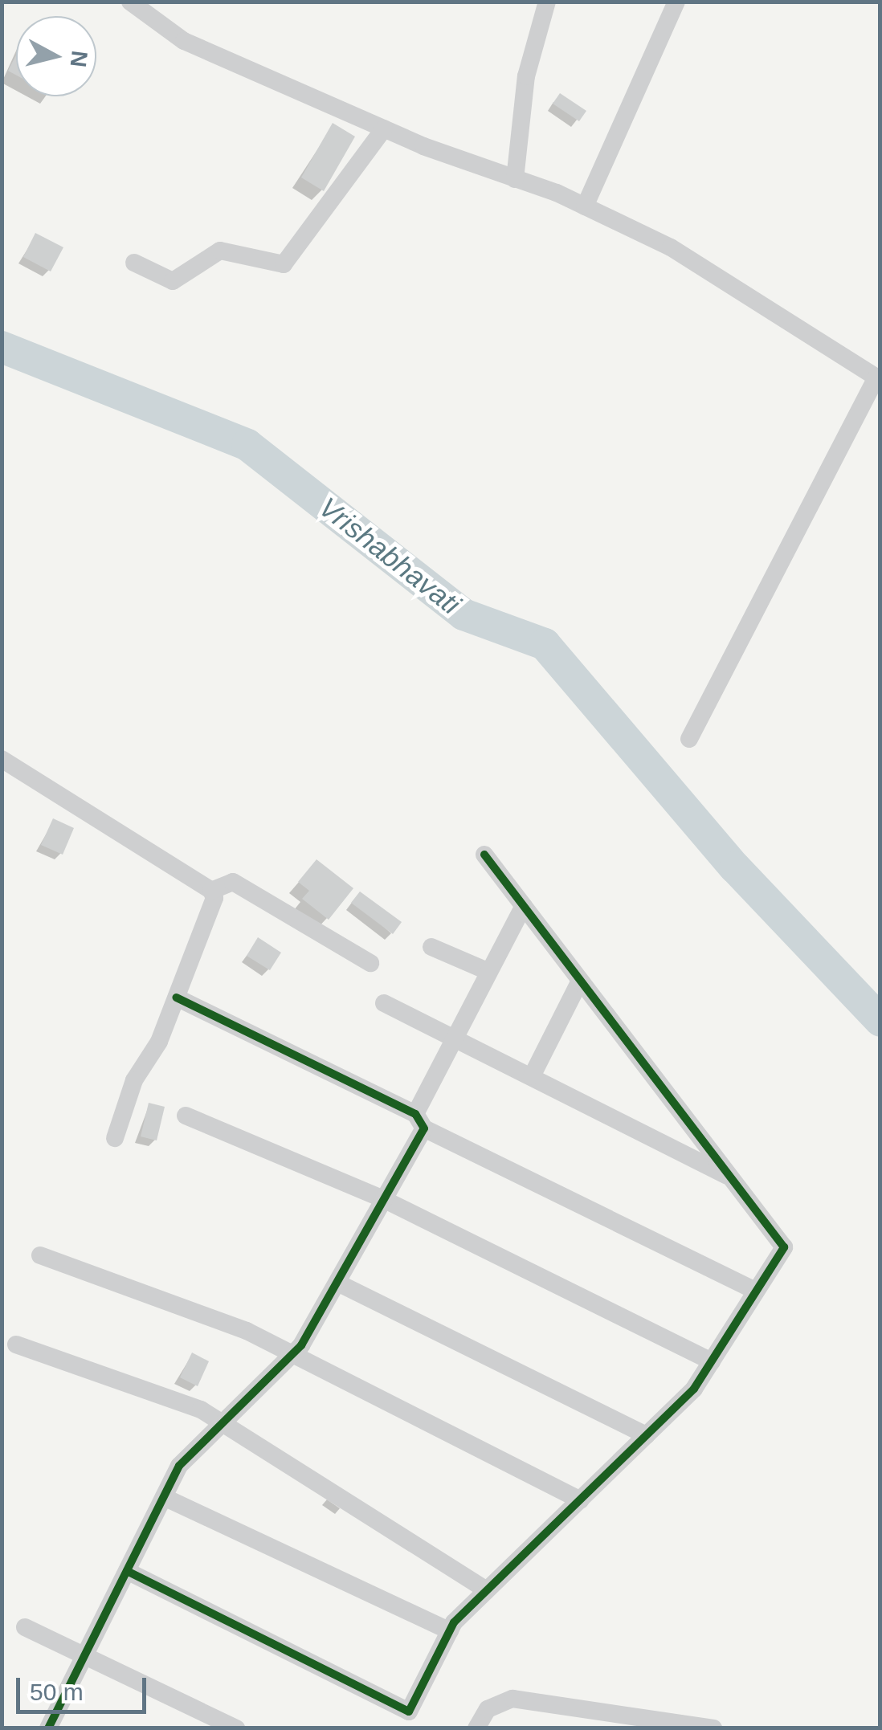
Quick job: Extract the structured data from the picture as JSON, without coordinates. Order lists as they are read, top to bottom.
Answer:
{
  "water": ["Vrishabhavati"],
  "scale_bar": "50 m",
  "north": "right"
}
